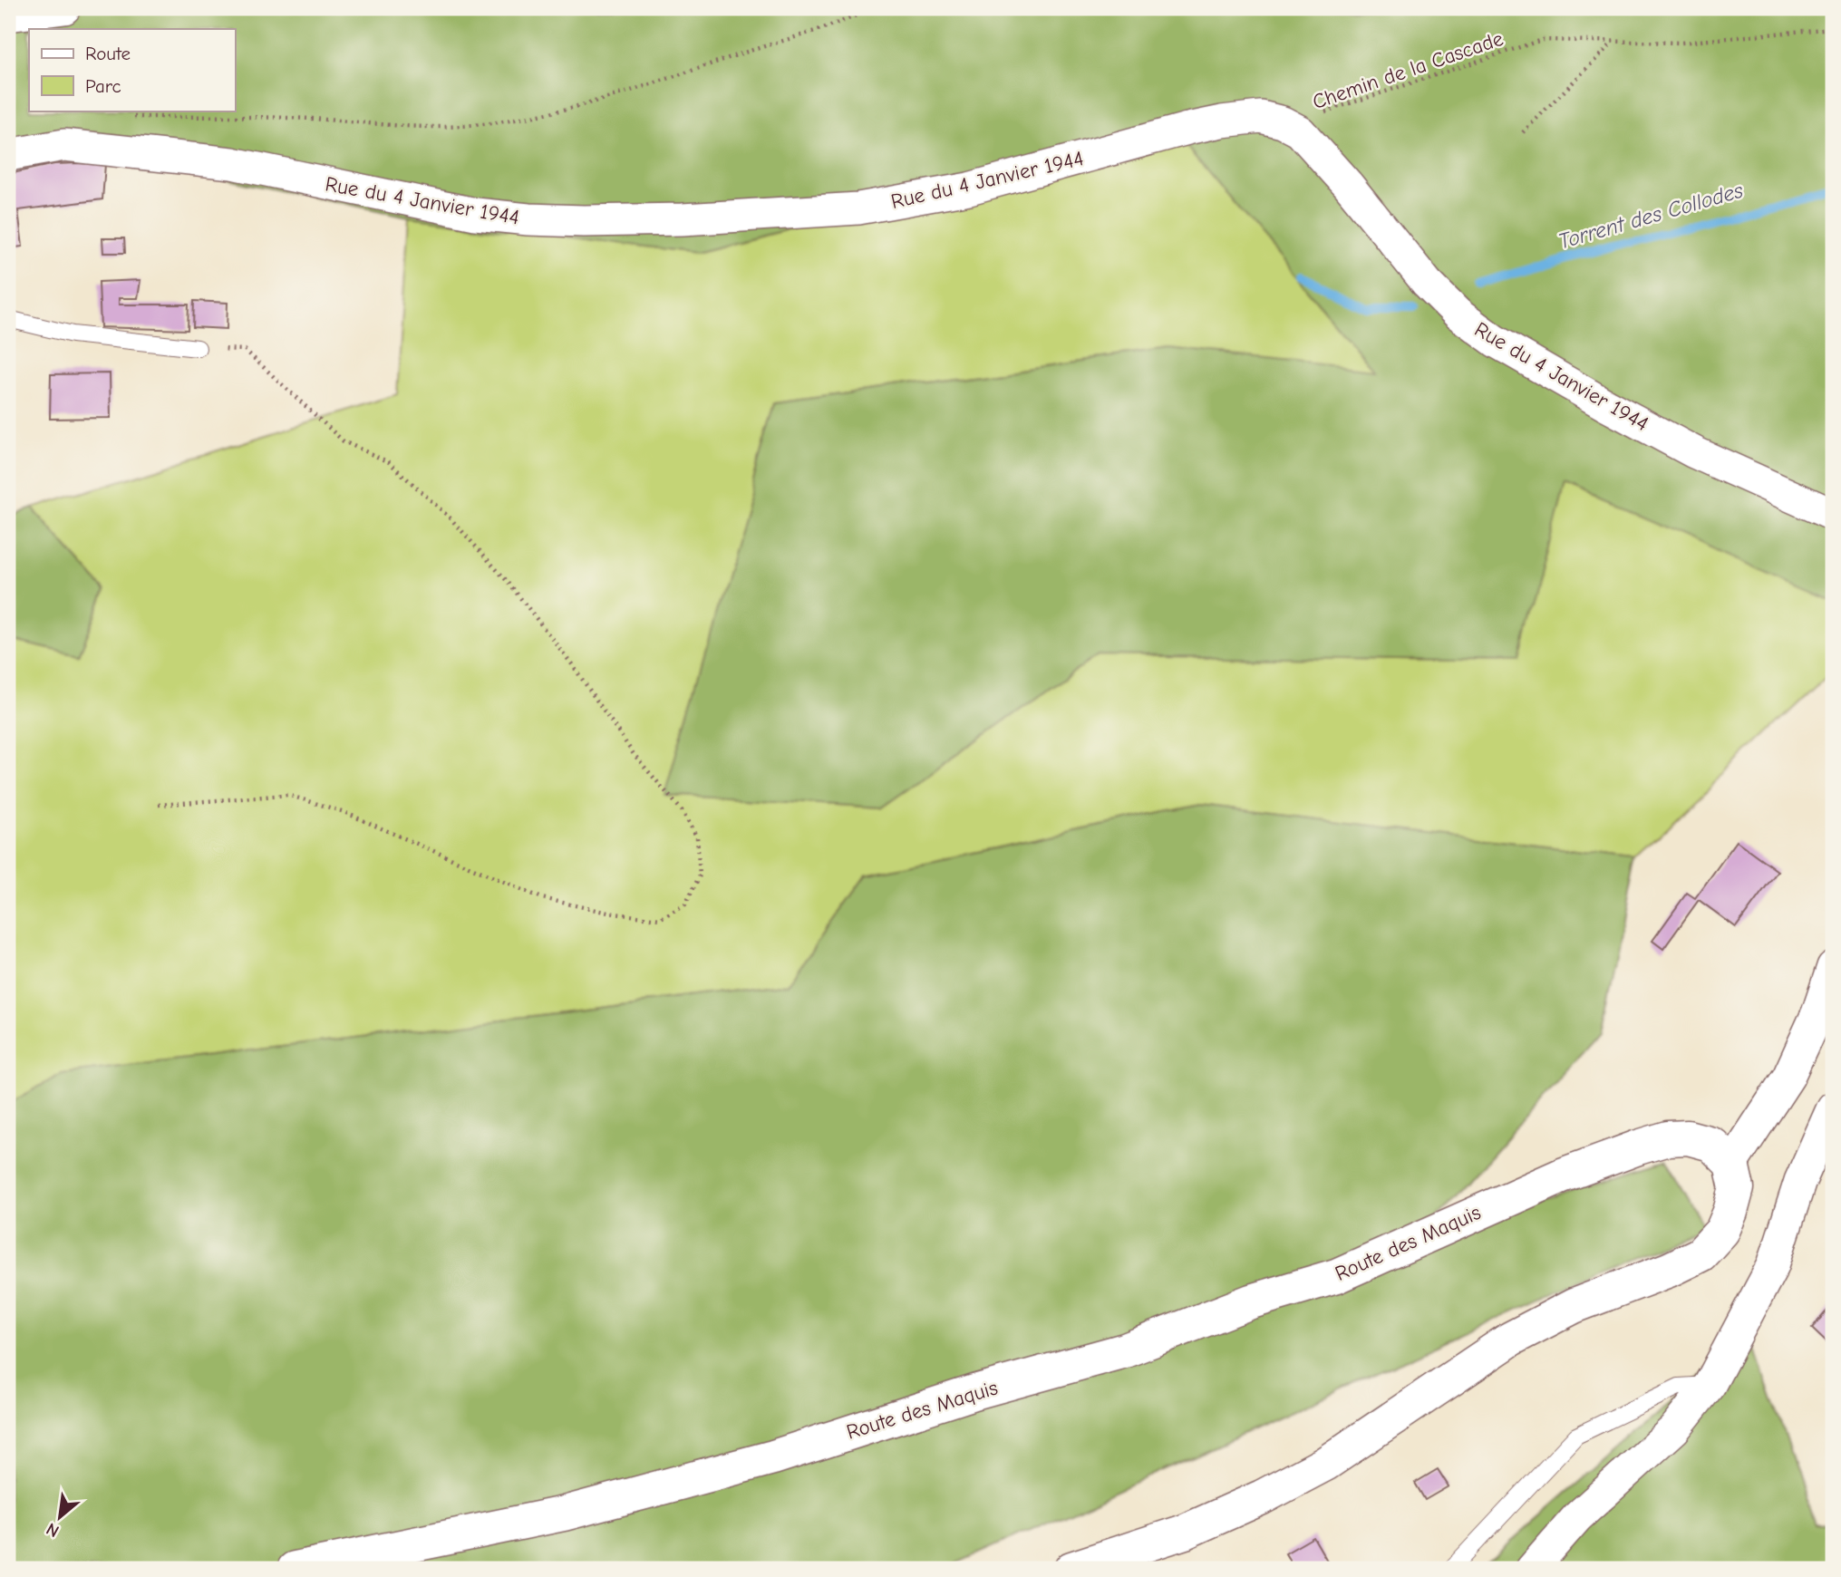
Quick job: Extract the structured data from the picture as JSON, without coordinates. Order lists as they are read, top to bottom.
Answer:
{
  "streets": {
    "street": ["Rue du 4 Janvier 1944", "Route des Maquis"],
    "path": ["Chemin de la Cascade"]
  },
  "crossings": [
    ["Chemin de la Cascade", "Rue du 4 Janvier 1944"]
  ],
  "water": ["Torrent des Collodes"],
  "legend": ["Route", "Parc"],
  "north": "bottom left"
}
